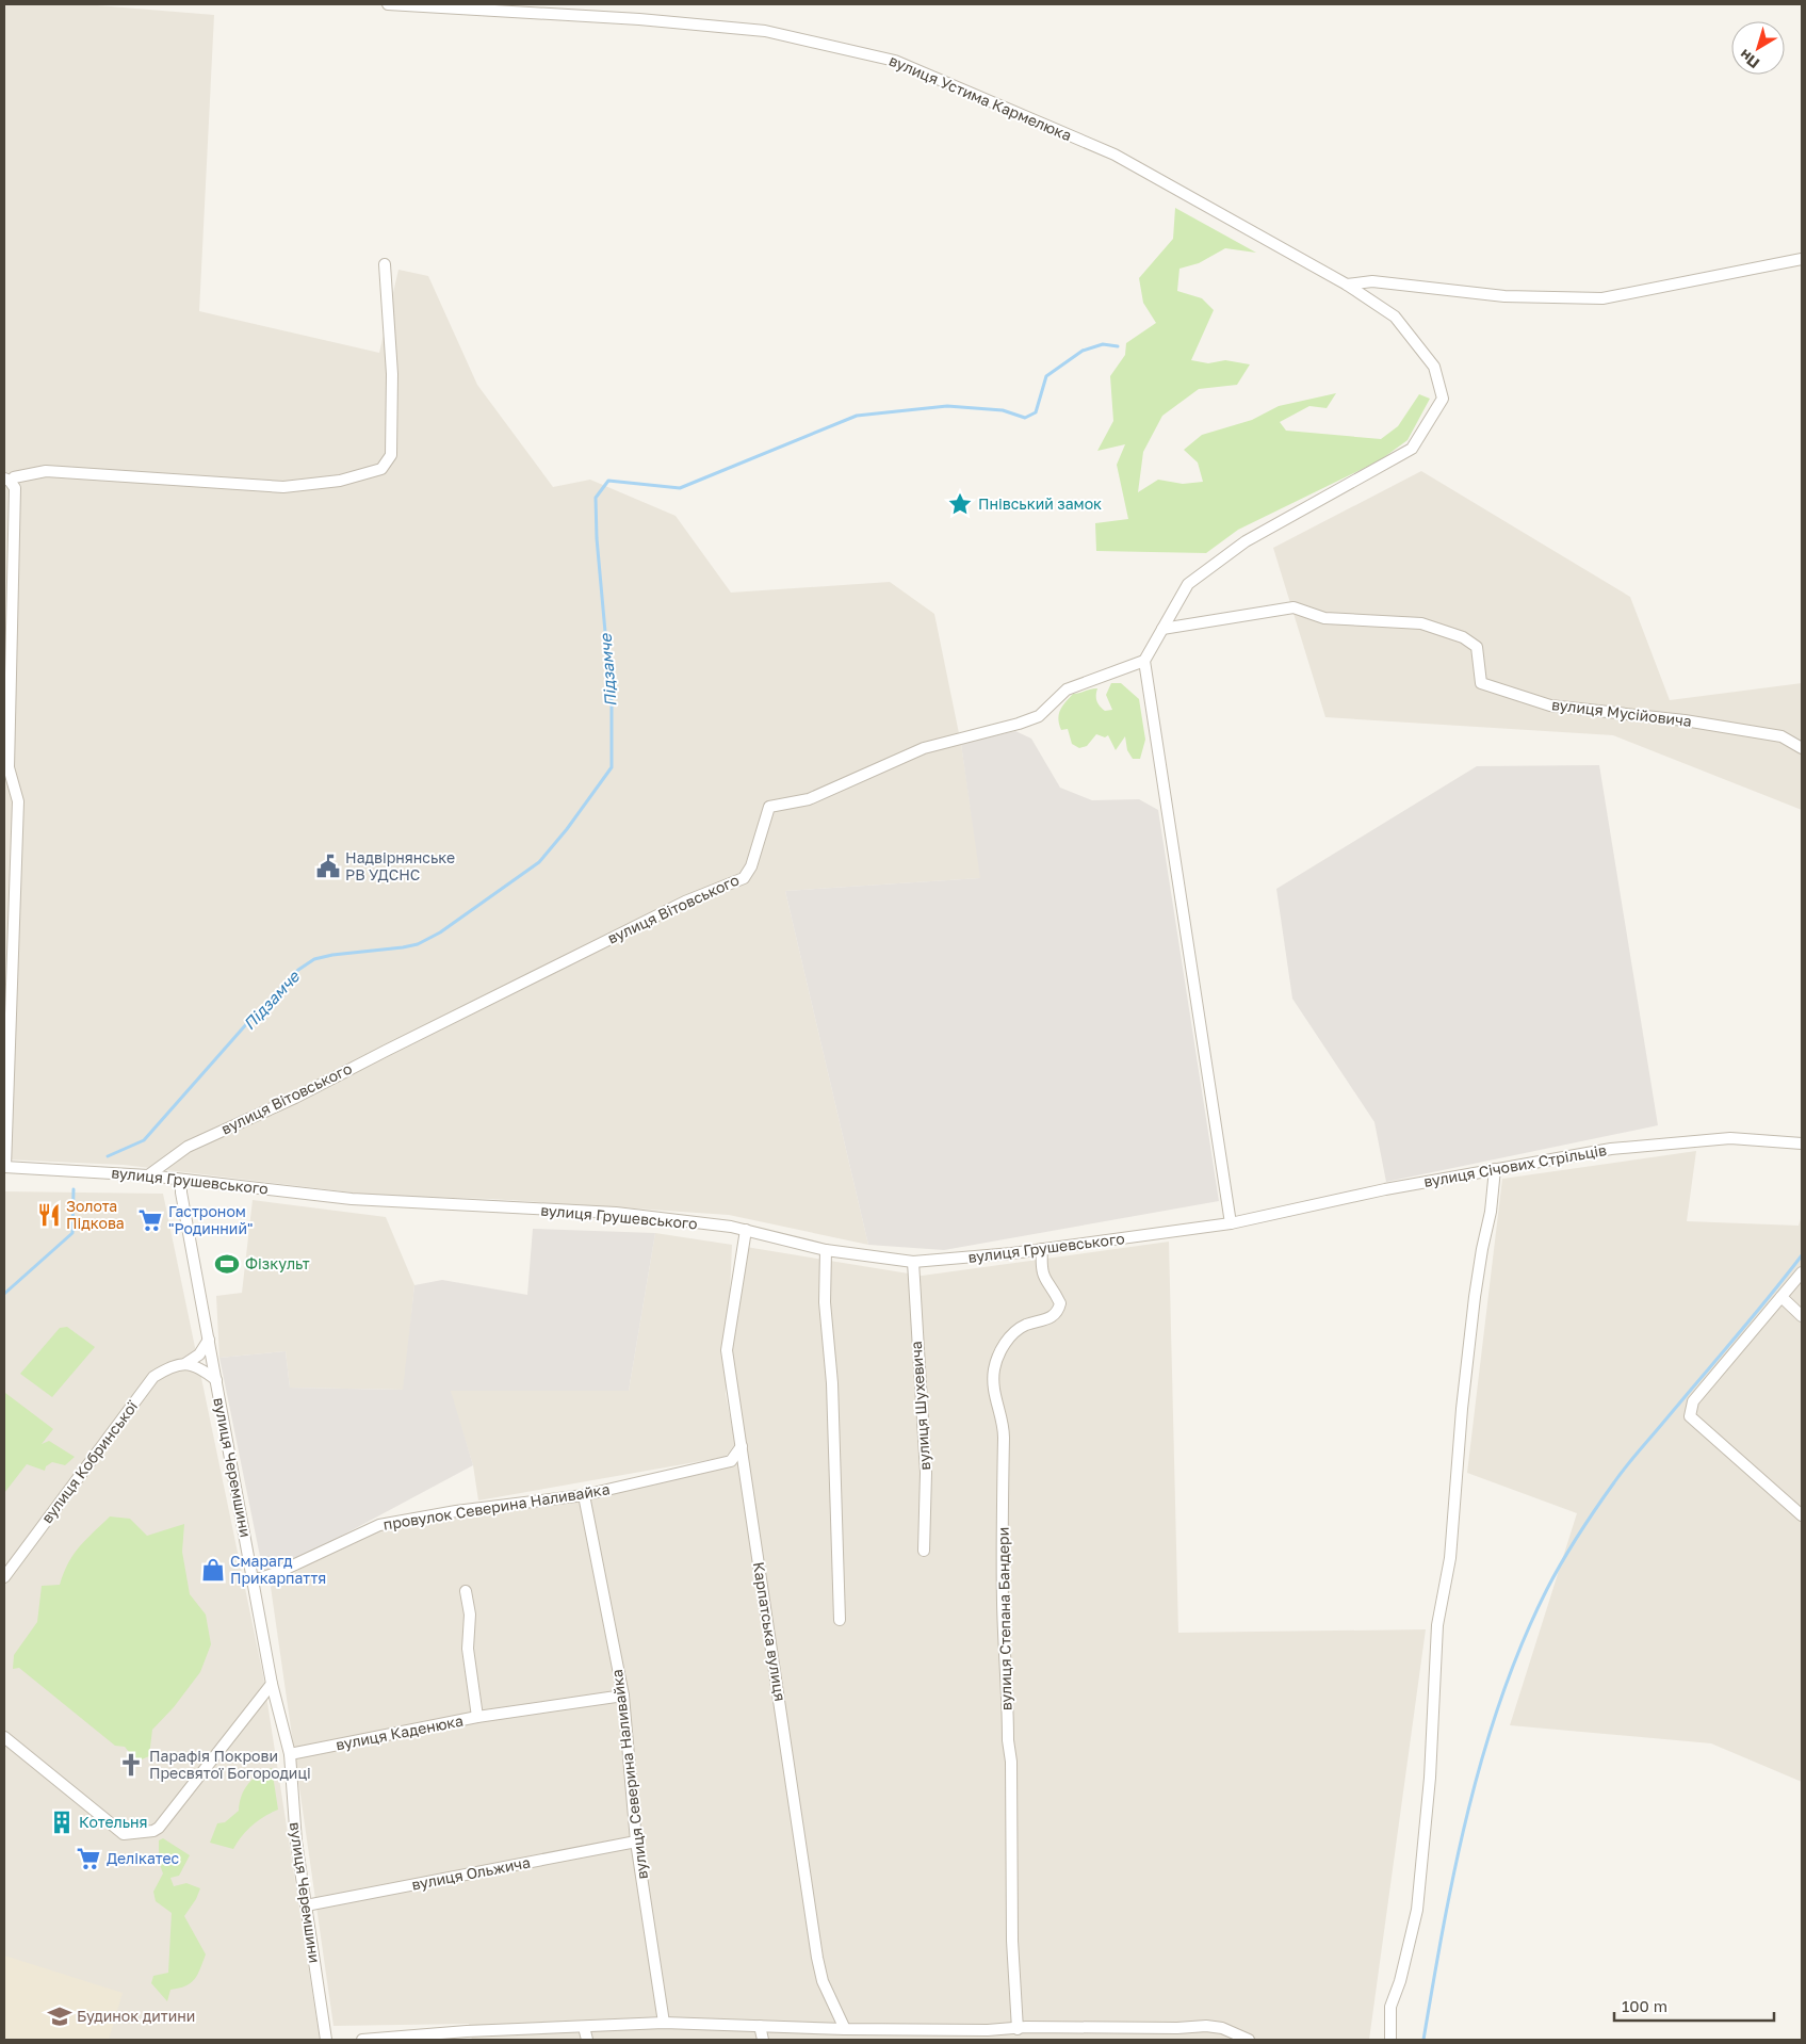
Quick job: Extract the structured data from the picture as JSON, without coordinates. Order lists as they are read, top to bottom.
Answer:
{
  "streets": {
    "street": [
      "вулиця Устима Кармелюка",
      "вулиця Мусійовича",
      "вулиця Вітовського",
      "вулиця Січових Стрільців",
      "вулиця Грушевського",
      "вулиця Шухевича",
      "вулиця Кобринської",
      "вулиця Черемшини",
      "провулок Северина Наливайка",
      "вулиця Степана Бандери",
      "Карпатська вулиця",
      "вулиця Каденюка",
      "вулиця Северина Наливайка",
      "вулиця Ольжича"
    ]
  },
  "crossings": [
    ["вулиця Устима Кармелюка", "вулиця Мусійовича"],
    ["вулиця Устима Кармелюка", "вулиця Вітовського"],
    ["вулиця Вітовського", "вулиця Грушевського"],
    ["вулиця Січових Стрільців", "вулиця Грушевського"],
    ["вулиця Грушевського", "вулиця Шухевича"],
    ["вулиця Грушевського", "вулиця Черемшини"],
    ["вулиця Грушевського", "вулиця Степана Бандери"],
    ["вулиця Грушевського", "Карпатська вулиця"],
    ["вулиця Кобринської", "вулиця Черемшини"],
    ["вулиця Черемшини", "провулок Северина Наливайка"],
    ["вулиця Черемшини", "вулиця Каденюка"],
    ["вулиця Черемшини", "вулиця Ольжича"],
    ["провулок Северина Наливайка", "Карпатська вулиця"],
    ["провулок Северина Наливайка", "вулиця Северина Наливайка"],
    ["вулиця Каденюка", "вулиця Северина Наливайка"],
    ["вулиця Северина Наливайка", "вулиця Ольжича"]
  ],
  "water": ["Підзамче"],
  "places": {
    "place": ["Пнівський замок"],
    "public building": ["Надвірнянське РВ УДСНС"],
    "restaurant": ["Золота Підкова"],
    "supermarket": ["Гастроном \"Родинний\"", "Делікатес"],
    "sports": ["Фізкульт"],
    "shop": ["Смарагд Прикарпаття"],
    "church": ["Парафія Покрови Пресвятої Богородиці"],
    "building": ["Котельня"],
    "school or university": ["Будинок дитини"]
  },
  "scale_bar": "100 m",
  "north": "bottom left"
}
